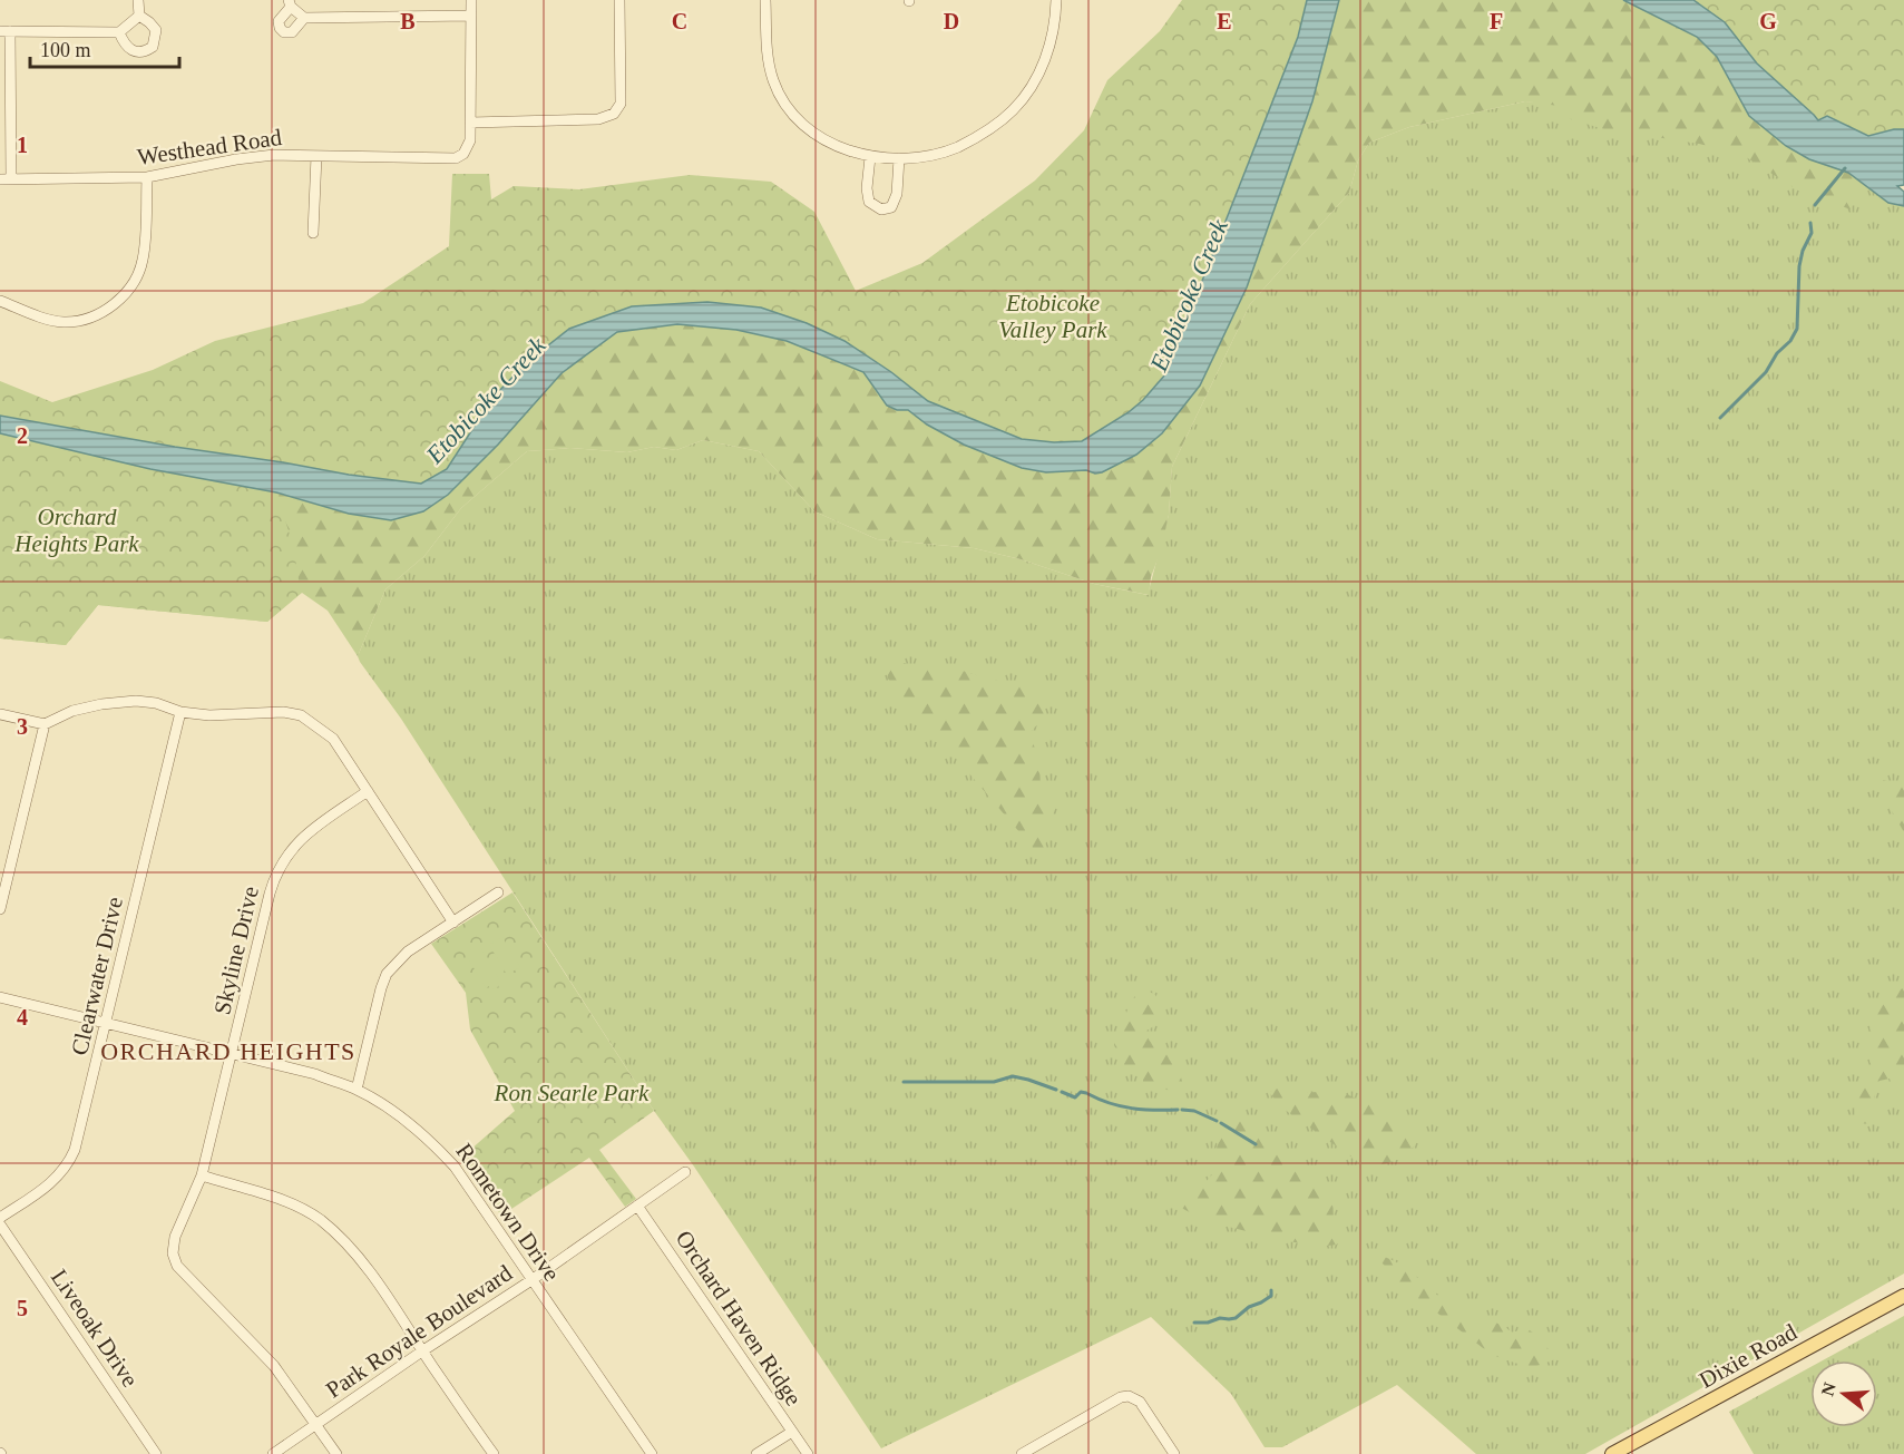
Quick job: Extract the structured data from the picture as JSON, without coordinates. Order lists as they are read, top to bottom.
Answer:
{
  "streets": {
    "main road": ["Dixie Road"],
    "street": [
      "Westhead Road",
      "Skyline Drive",
      "Clearwater Drive",
      "Rometown Drive",
      "Orchard Haven Ridge",
      "Liveoak Drive",
      "Park Royale Boulevard"
    ]
  },
  "crossings": [
    ["Skyline Drive", "Rometown Drive"],
    ["Skyline Drive", "Park Royale Boulevard"],
    ["Clearwater Drive", "Rometown Drive"],
    ["Rometown Drive", "Park Royale Boulevard"],
    ["Orchard Haven Ridge", "Park Royale Boulevard"]
  ],
  "districts": ["ORCHARD HEIGHTS"],
  "water": ["Etobicoke Creek"],
  "parks": ["Etobicoke Valley Park", "Orchard Heights Park", "Ron Searle Park"],
  "scale_bar": "100 m",
  "north": "left",
  "grid": {
    "columns": [
      "B",
      "C",
      "D",
      "E",
      "F",
      "G"
    ],
    "rows": [
      "1",
      "2",
      "3",
      "4",
      "5"
    ]
  }
}
